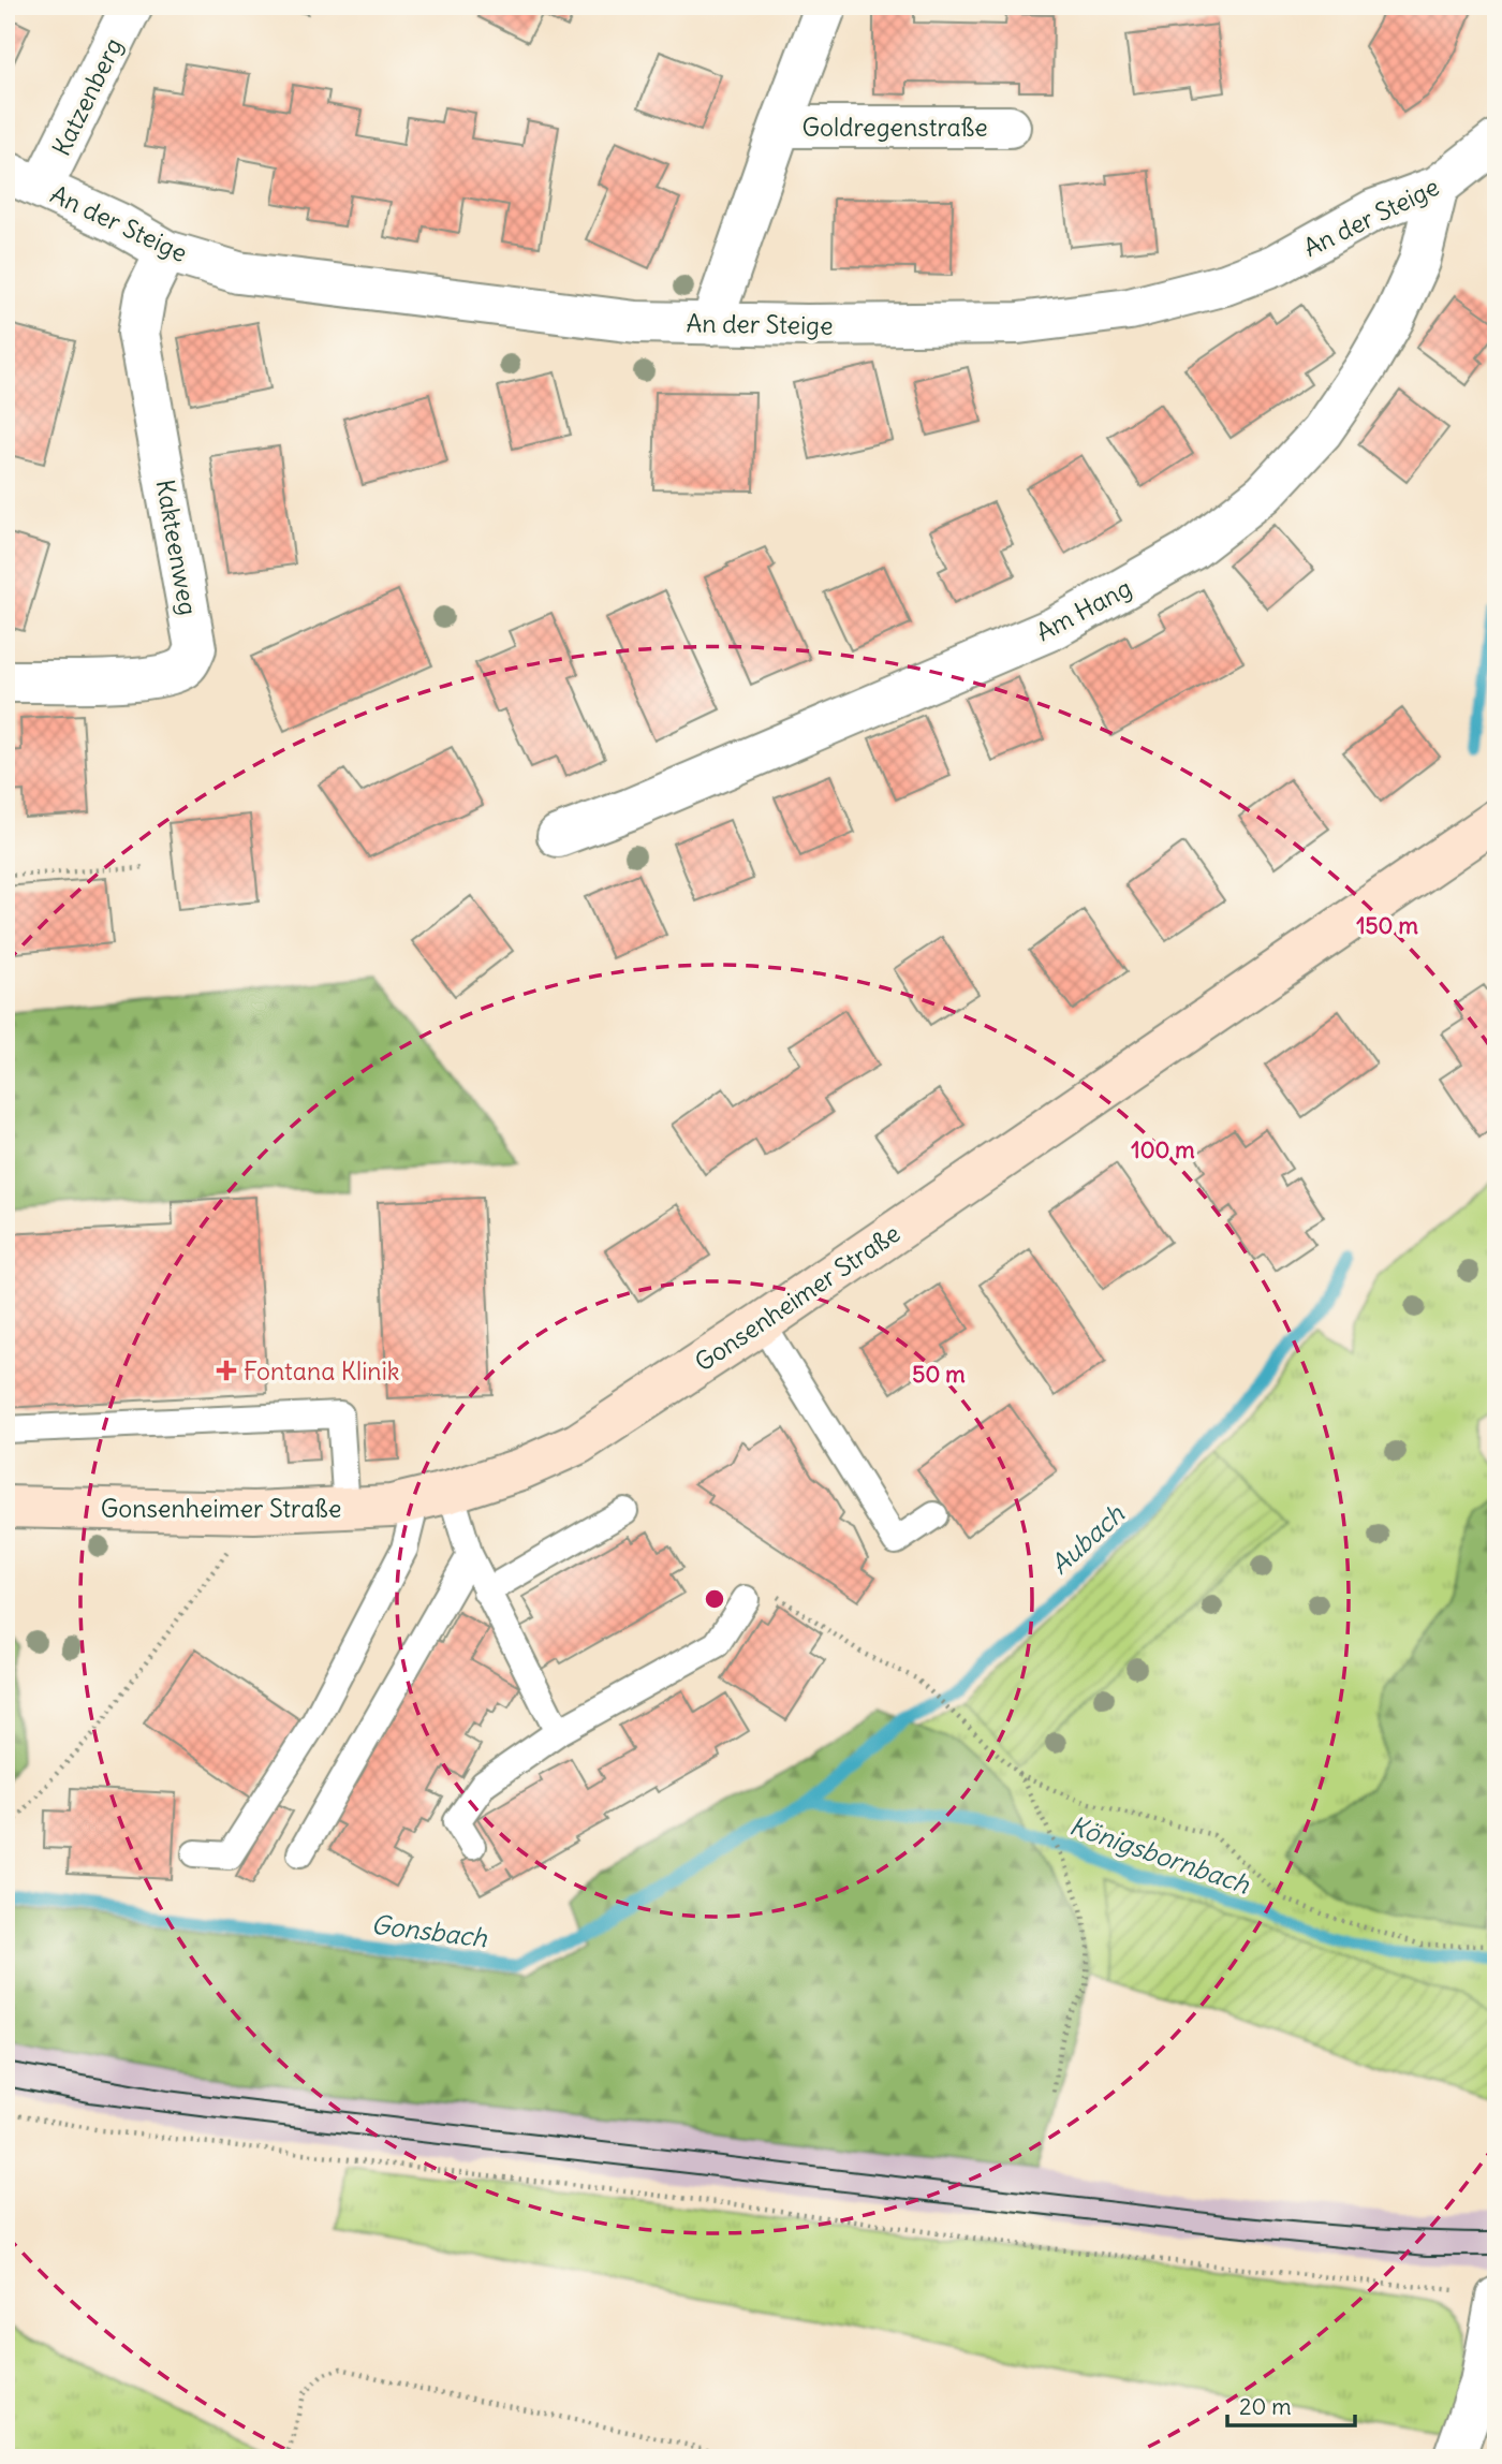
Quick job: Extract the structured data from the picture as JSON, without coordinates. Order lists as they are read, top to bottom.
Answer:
{
  "streets": {
    "main road": ["Gonsenheimer Straße"],
    "street": [
      "Katzenberg",
      "Goldregenstraße",
      "An der Steige",
      "Kakteenweg",
      "Am Hang"
    ]
  },
  "crossings": [
    ["Katzenberg", "An der Steige"],
    ["Goldregenstraße", "An der Steige"],
    ["An der Steige", "Kakteenweg"],
    ["An der Steige", "Am Hang"]
  ],
  "water": ["Aubach", "Königsbornbach", "Gonsbach"],
  "places": {
    "health": ["Fontana Klinik"]
  },
  "scale_bar": "20 m",
  "rings": ["150 m", "100 m", "50 m"]
}
